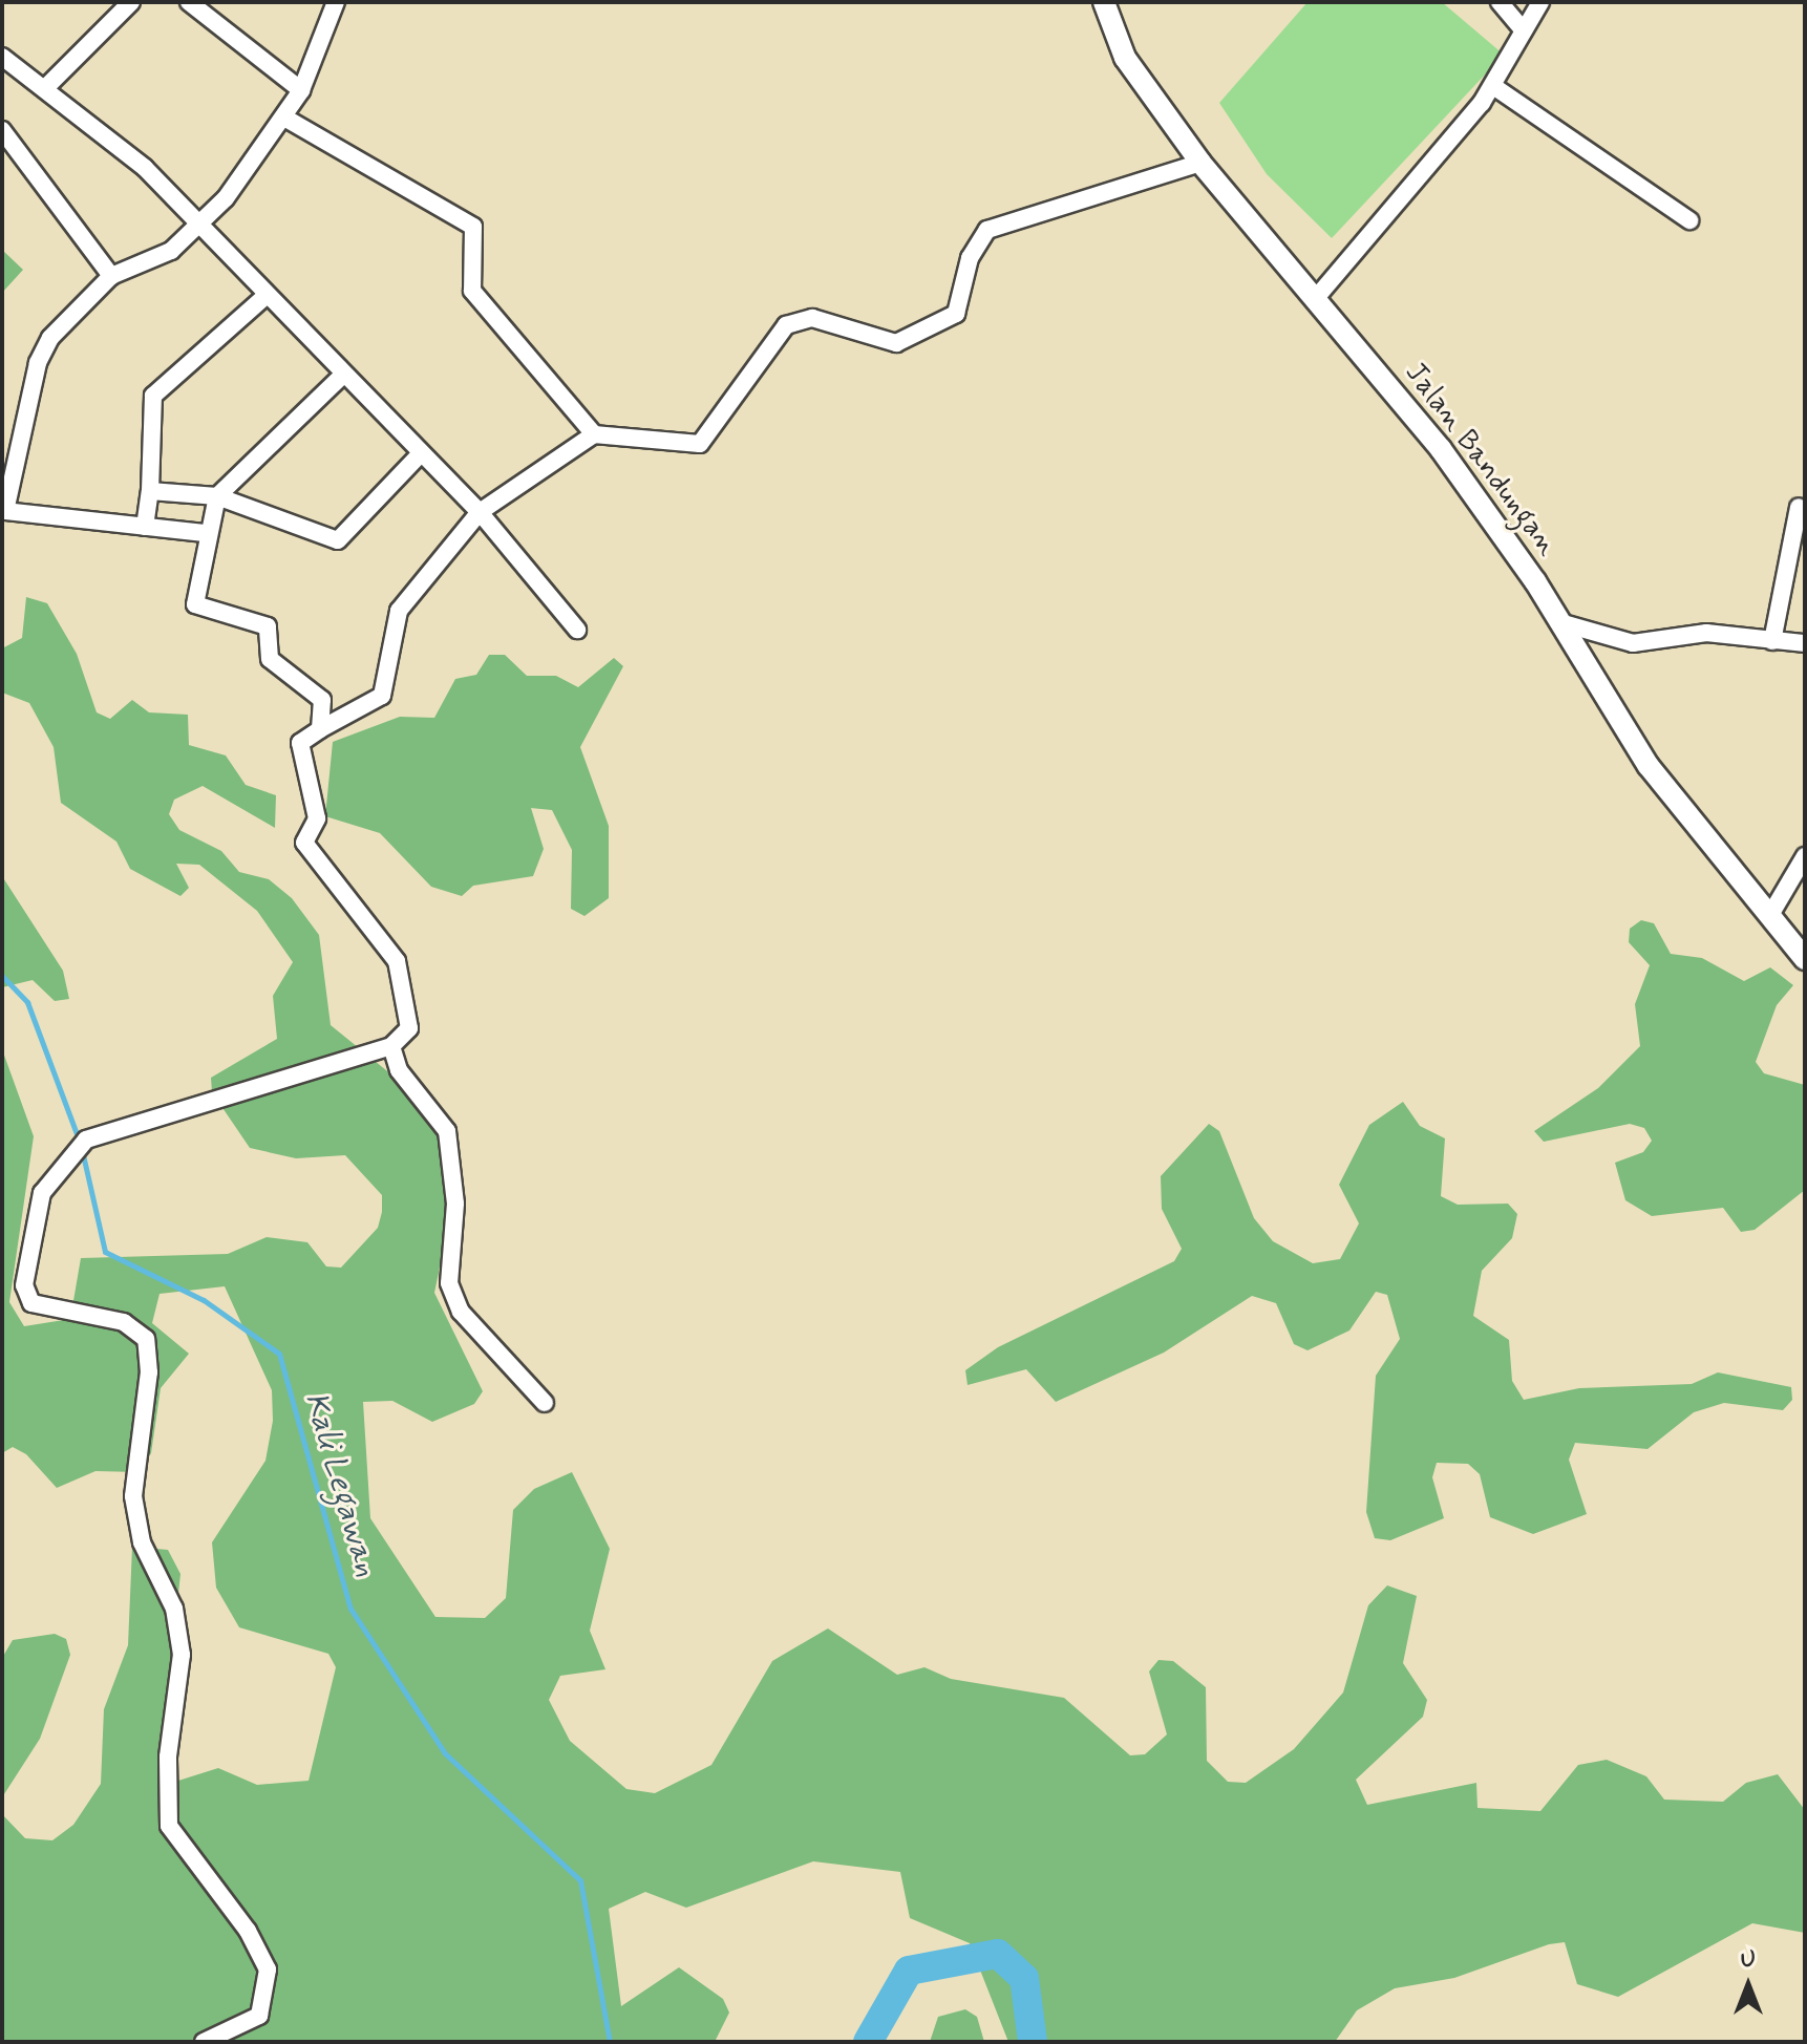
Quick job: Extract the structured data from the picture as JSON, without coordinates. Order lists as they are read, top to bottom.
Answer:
{
  "streets": {
    "main road": ["Jalan Bandungan"]
  },
  "water": ["Kali Legawan"],
  "north": "top"
}
